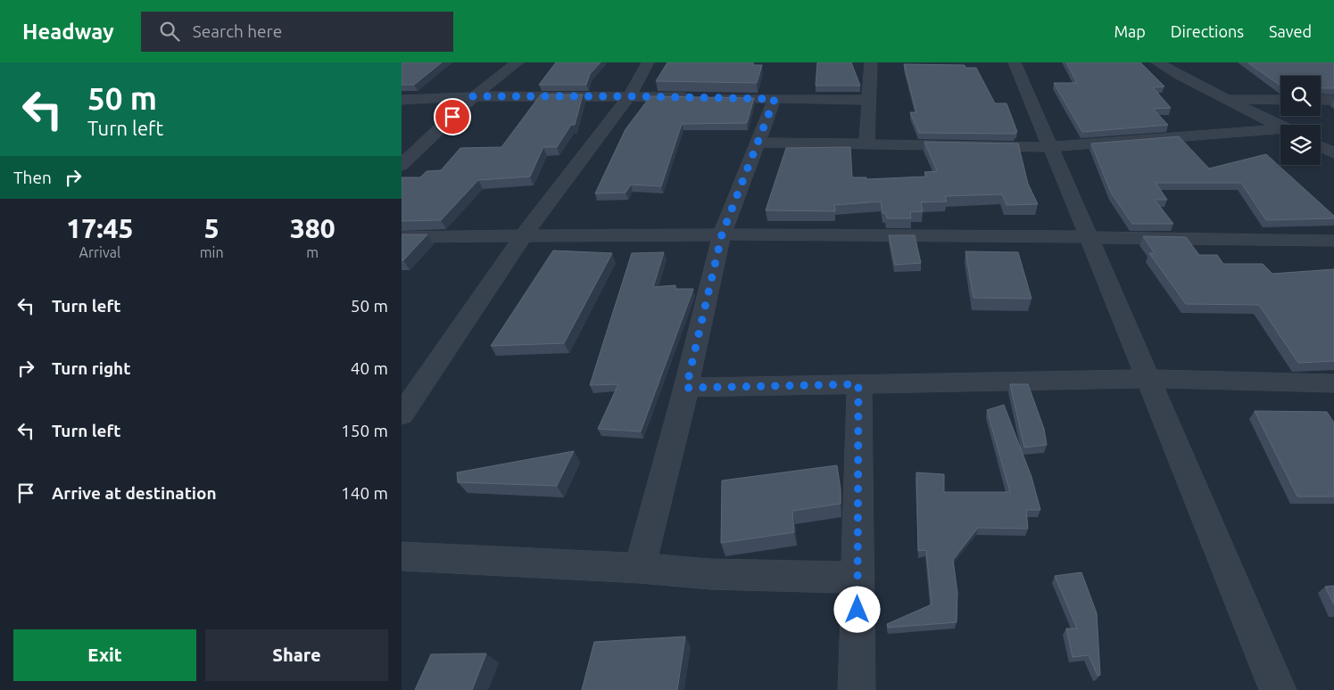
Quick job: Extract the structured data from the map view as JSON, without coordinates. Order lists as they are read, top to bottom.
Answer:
{
  "page": {
    "header": "Headway",
    "search": "Search here",
    "nav": ["Map", "Directions", "Saved"],
    "turn": ["50 m", "Turn left"],
    "then": "Then",
    "eta": [
      "17:45",
      "Arrival",
      "5",
      "min",
      "380",
      "m"
    ],
    "list": [
      {
        "name": "Turn left",
        "value": "50 m"
      },
      {
        "name": "Turn right",
        "value": "40 m"
      },
      {
        "name": "Turn left",
        "value": "150 m"
      },
      {
        "name": "Arrive at destination",
        "value": "140 m"
      }
    ],
    "buttons": ["Exit", "Share"]
  }
}
